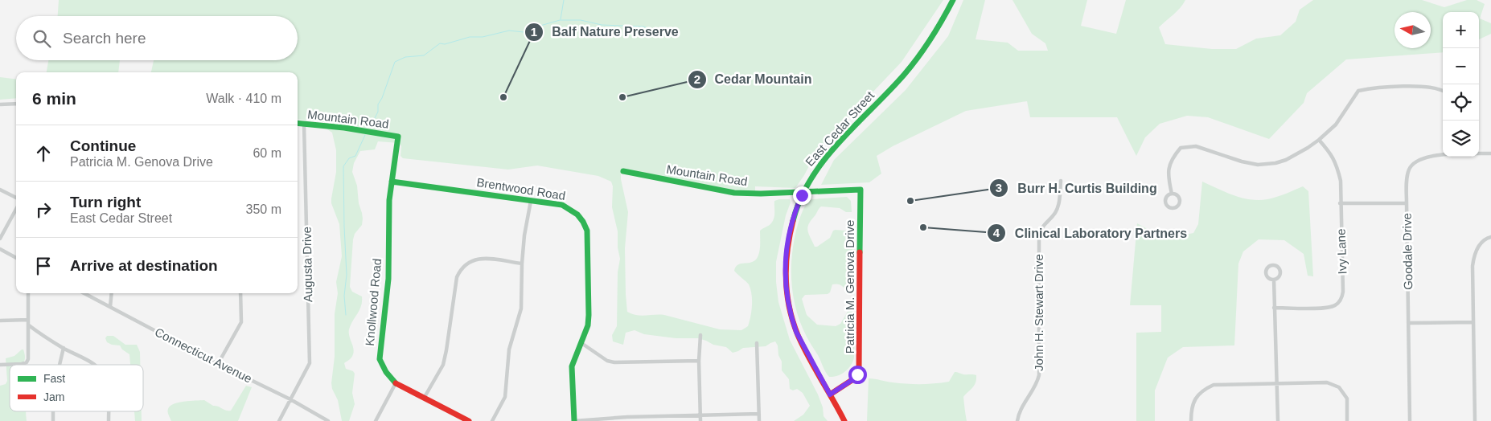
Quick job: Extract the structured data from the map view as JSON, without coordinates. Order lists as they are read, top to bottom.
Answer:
{
  "streets": {
    "street": [
      "Mountain Road",
      "East Cedar Street",
      "Brentwood Road",
      "Ivy Lane",
      "Goodale Drive",
      "Augusta Drive",
      "Patricia M. Genova Drive",
      "Knollwood Road",
      "John H. Stewart Drive",
      "Connecticut Avenue"
    ]
  },
  "crossings": [
    ["Mountain Road", "Augusta Drive"],
    ["Mountain Road", "Patricia M. Genova Drive"],
    ["Mountain Road", "Knollwood Road"],
    ["East Cedar Street", "Patricia M. Genova Drive"],
    ["Brentwood Road", "Knollwood Road"],
    ["Augusta Drive", "Connecticut Avenue"]
  ],
  "places": [
    "Balf Nature Preserve",
    "Cedar Mountain",
    "Burr H. Curtis Building",
    "Clinical Laboratory Partners"
  ],
  "legend": ["Fast", "Jam"],
  "north": "left",
  "page": {
    "map_buttons": ["+", "−"],
    "search": "Search here",
    "heading": ["6 min", "Walk · 410 m"],
    "list": [
      ["Continue", "Patricia M. Genova Drive", "60 m"],
      ["Turn right", "East Cedar Street", "350 m"],
      "Arrive at destination"
    ]
  }
}
